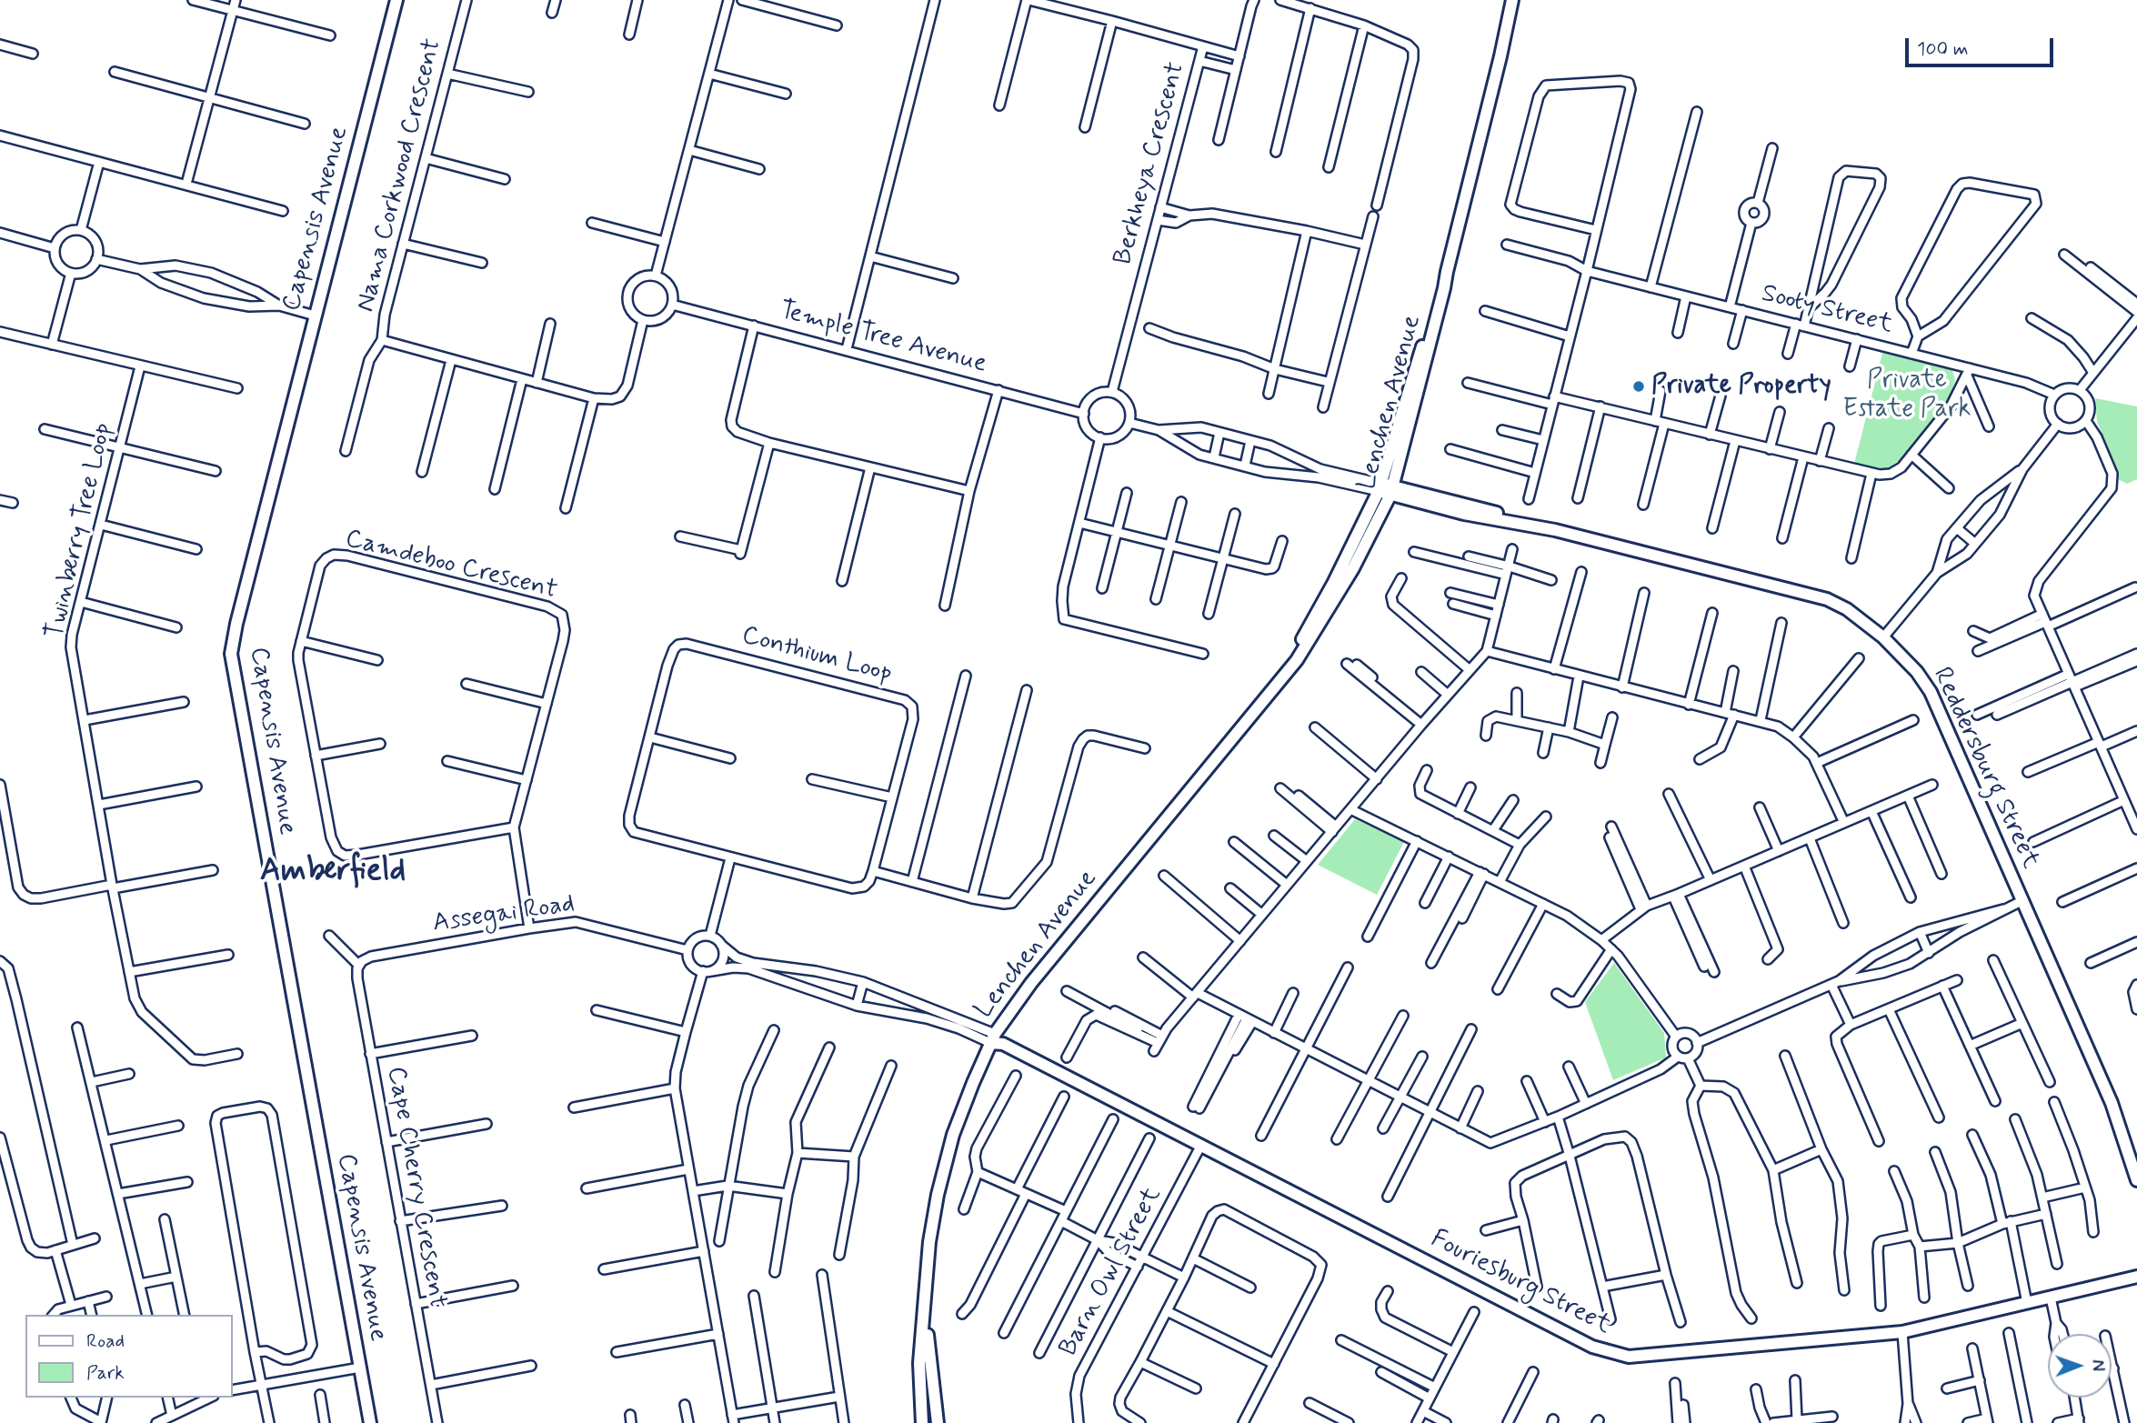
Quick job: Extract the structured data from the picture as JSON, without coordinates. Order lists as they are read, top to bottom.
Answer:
{
  "streets": {
    "street": [
      "Berkheya Crescent",
      "Nama Corkwood Crescent",
      "Capensis Avenue",
      "Sooty Street",
      "Temple Tree Avenue",
      "Lenchen Avenue",
      "Twinberry Tree Loop",
      "Camdeboo Crescent",
      "Conthium Loop",
      "Reddersburg Street",
      "Assegai Road",
      "Cape Cherry Crescent",
      "Barn Owl Street",
      "Fouriesburg Street"
    ]
  },
  "crossings": [
    ["Berkheya Crescent", "Temple Tree Avenue"],
    ["Nama Corkwood Crescent", "Temple Tree Avenue"],
    ["Lenchen Avenue", "Reddersburg Street"],
    ["Lenchen Avenue", "Fouriesburg Street"],
    ["Camdeboo Crescent", "Assegai Road"],
    ["Assegai Road", "Cape Cherry Crescent"],
    ["Barn Owl Street", "Fouriesburg Street"]
  ],
  "districts": ["Amberfield"],
  "parks": ["Private Estate Park"],
  "places": ["Private Property"],
  "legend": ["Road", "Park"],
  "scale_bar": "100 m",
  "north": "right"
}
